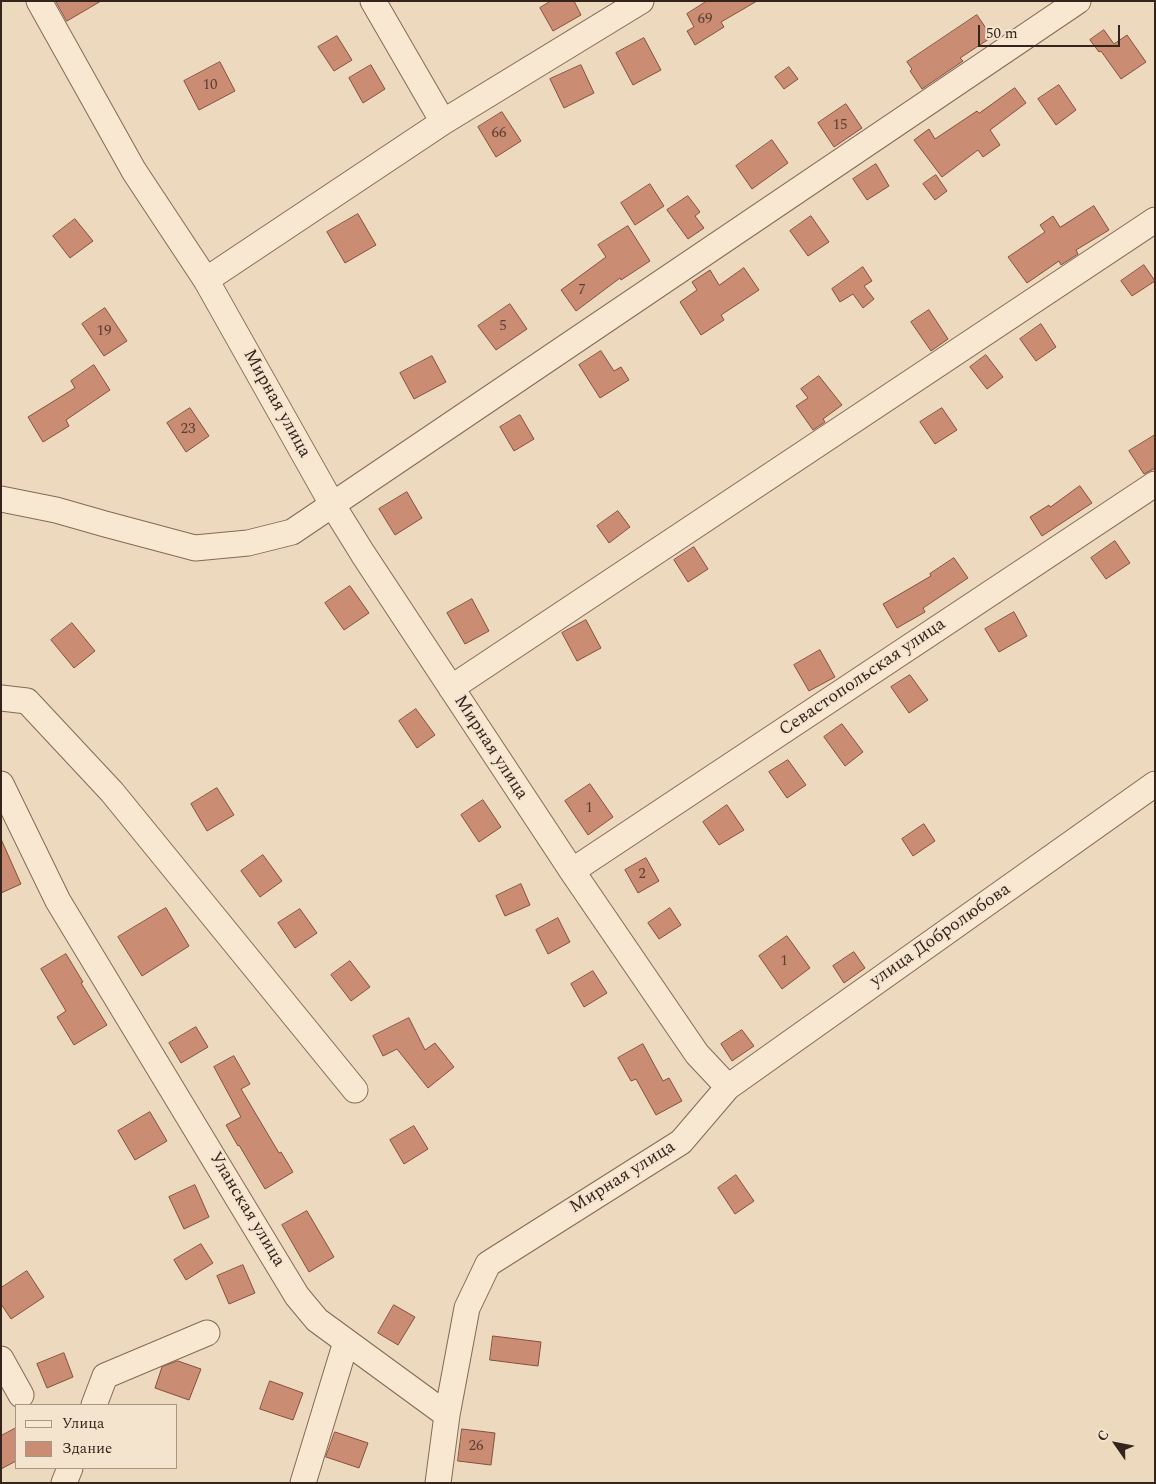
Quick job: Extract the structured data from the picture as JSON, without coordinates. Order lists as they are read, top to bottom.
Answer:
{
  "streets": {
    "street": [
      "Мирная улица",
      "Севастопольская улица",
      "улица Добролюбова",
      "Уланская улица"
    ]
  },
  "crossings": [
    ["Мирная улица", "Севастопольская улица"],
    ["Мирная улица", "улица Добролюбова"],
    ["Мирная улица", "Уланская улица"]
  ],
  "house_numbers": [
    "69",
    "10",
    "15",
    "66",
    "7",
    "5",
    "19",
    "23",
    "1",
    "2",
    "1",
    "26"
  ],
  "legend": ["Улица", "Здание"],
  "scale_bar": "50 m",
  "north": "top left"
}
